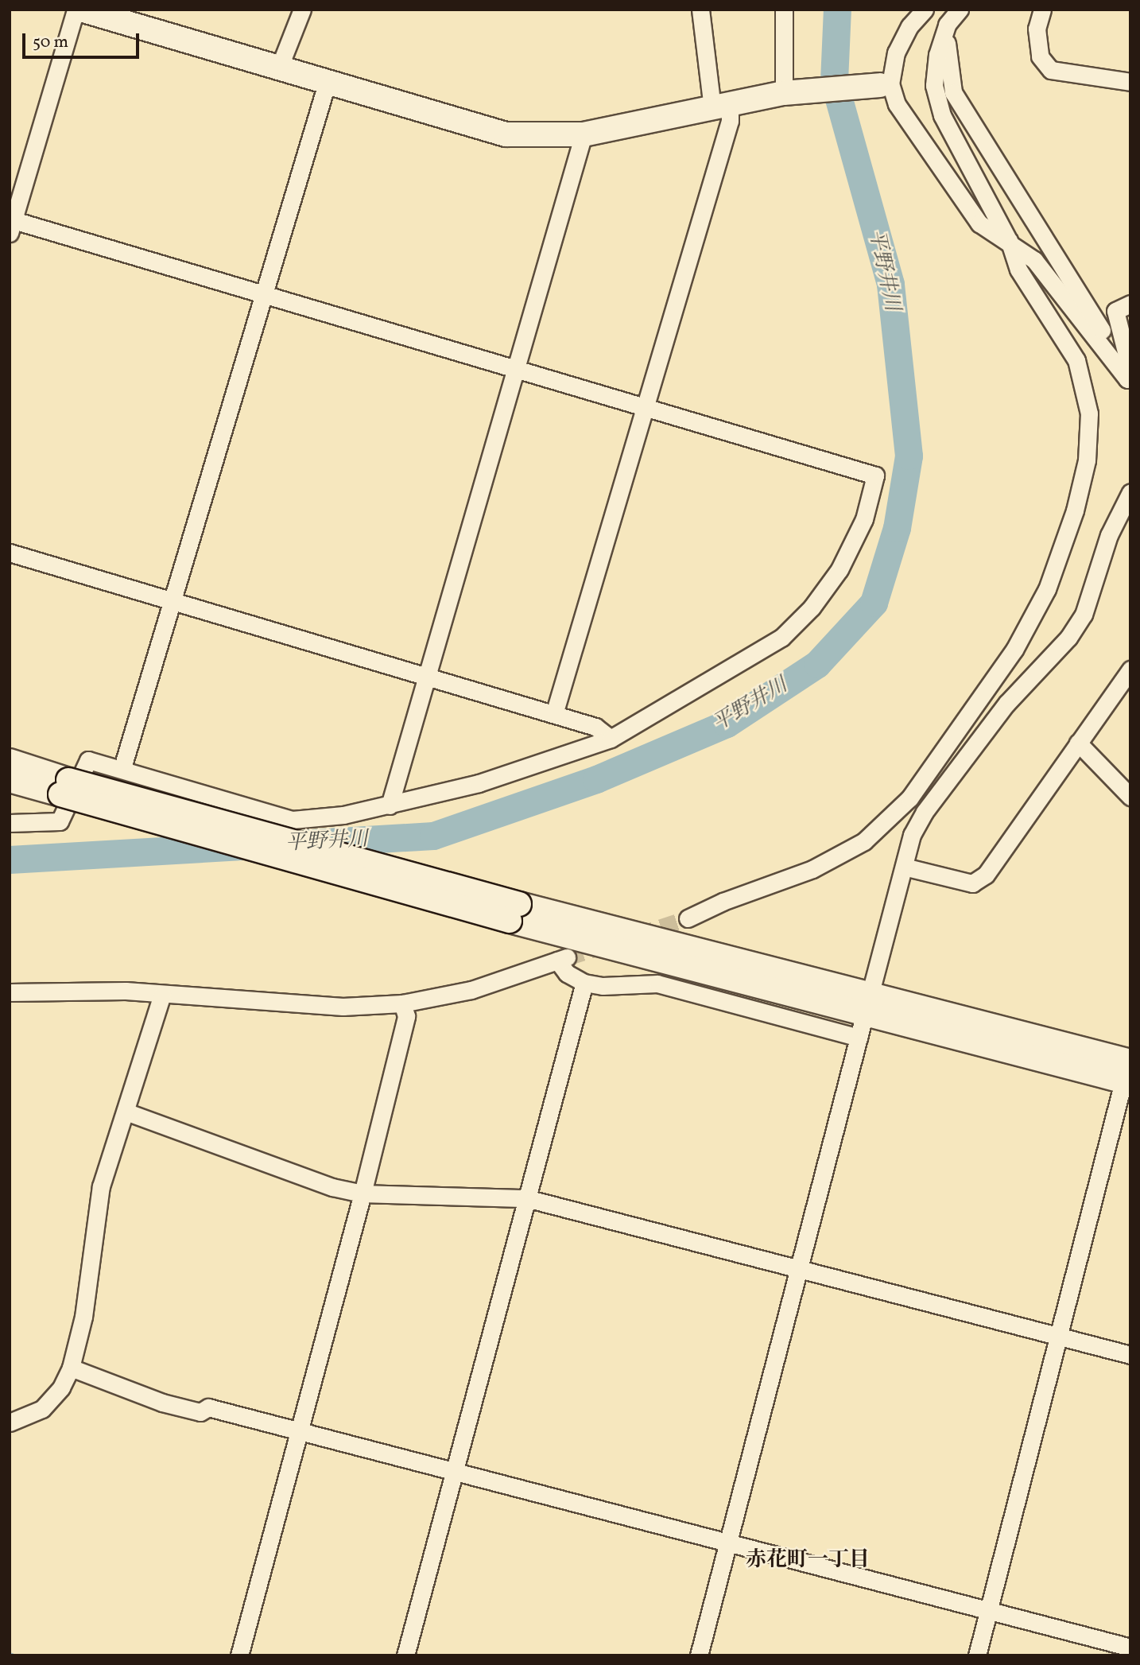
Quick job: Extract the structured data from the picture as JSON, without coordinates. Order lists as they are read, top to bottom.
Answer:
{
  "districts": ["赤花町一丁目"],
  "water": ["平野井川"],
  "scale_bar": "50 m"
}
